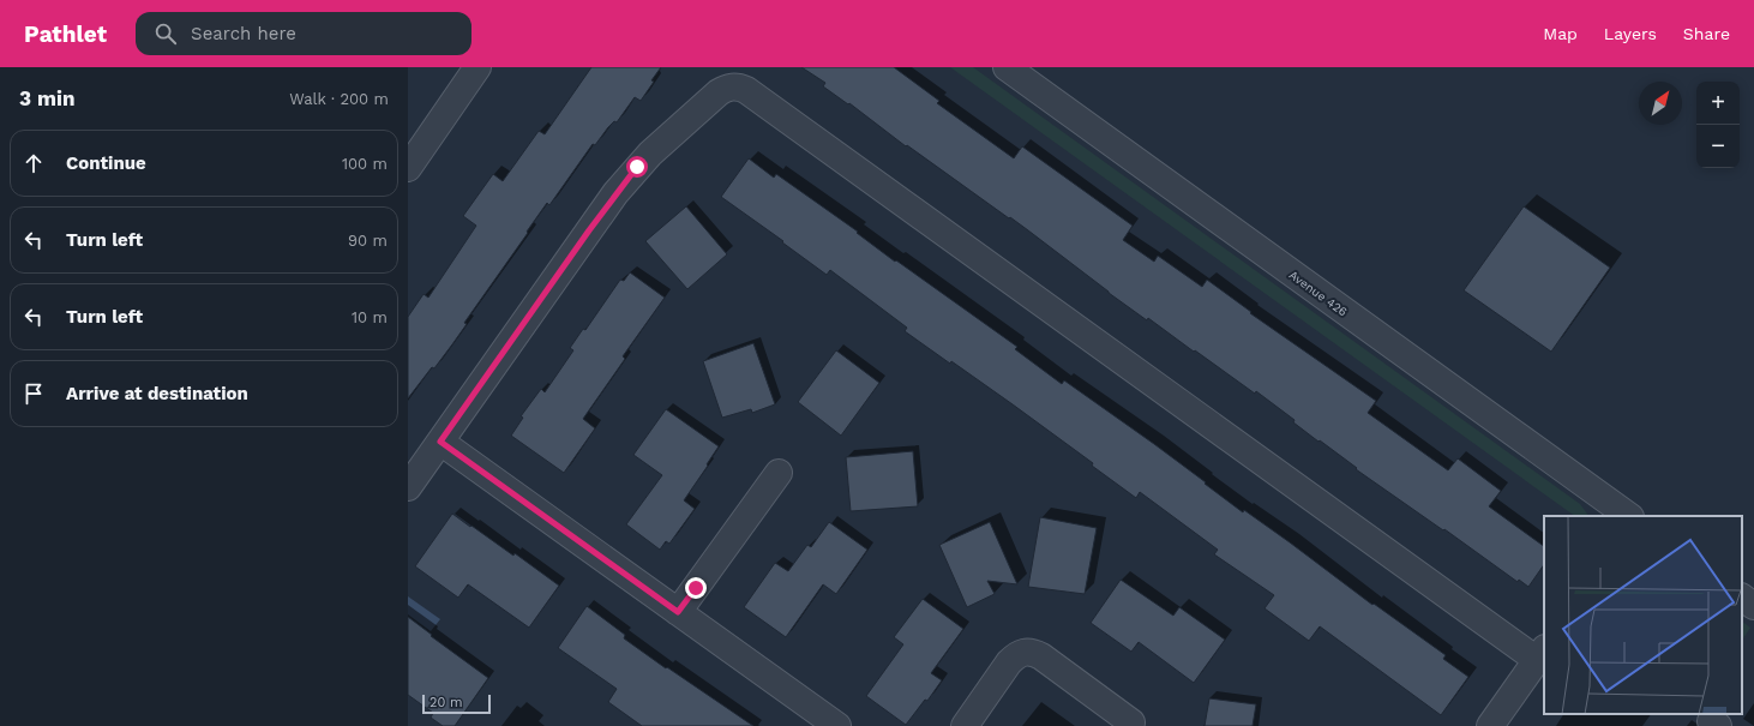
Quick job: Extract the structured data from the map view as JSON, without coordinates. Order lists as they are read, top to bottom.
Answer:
{
  "streets": {
    "street": ["Avenue 426"]
  },
  "scale_bar": "20 m",
  "north": "top right",
  "page": {
    "header": "Pathlet",
    "search": "Search here",
    "nav": ["Map", "Layers", "Share"],
    "heading": ["3 min", "Walk · 200 m"],
    "map_buttons": ["+", "−"],
    "list": [
      ["Continue", "100 m"],
      ["Turn left", "90 m"],
      ["Turn left", "10 m"],
      "Arrive at destination"
    ],
    "scale": "20 m"
  }
}
